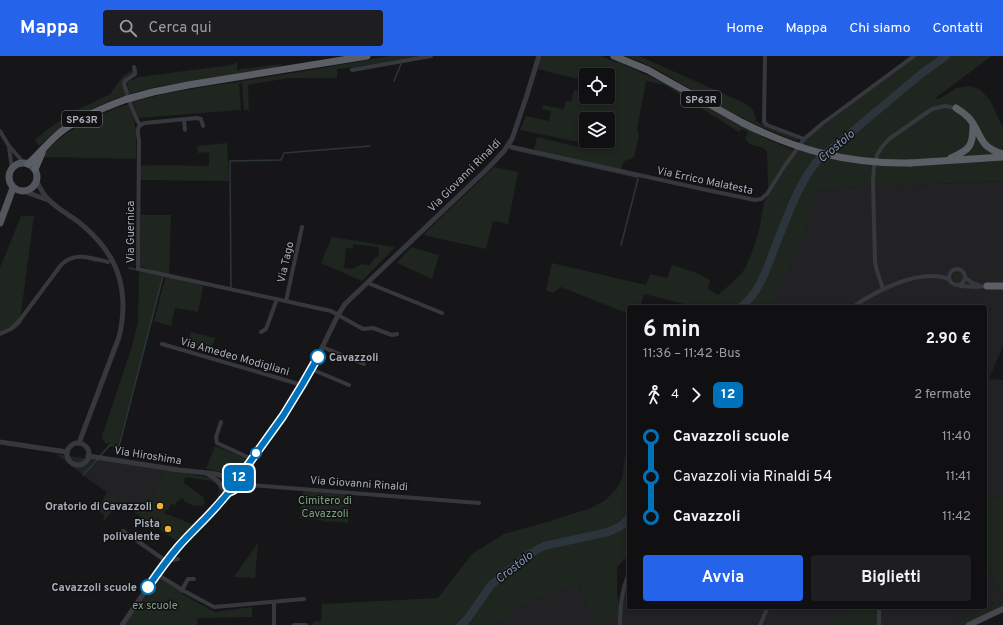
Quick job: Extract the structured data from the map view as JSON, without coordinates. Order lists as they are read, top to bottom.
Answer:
{
  "streets": {
    "highway": ["SP63R"],
    "street": [
      "Via Giovanni Rinaldi",
      "Via Errico Malatesta",
      "Via Guernica",
      "Via Tago",
      "Via Amedeo Modigliani",
      "Via Hiroshima"
    ]
  },
  "crossings": [
    ["Via Giovanni Rinaldi", "Via Errico Malatesta"],
    ["Via Giovanni Rinaldi", "Via Guernica"],
    ["Via Giovanni Rinaldi", "Via Amedeo Modigliani"],
    ["Via Giovanni Rinaldi", "Via Hiroshima"],
    ["Via Guernica", "Via Tago"]
  ],
  "water": ["Crostolo"],
  "parks": ["Cimitero di Cavazzoli", "ex scuole"],
  "places": [
    "Cavazzoli",
    "Oratorio di Cavazzoli",
    "Pista polivalente",
    "Cavazzoli scuole"
  ],
  "lines": ["bus line 12"],
  "page": {
    "header": "Mappa",
    "search": "Cerca qui",
    "nav": [
      "Home",
      "Mappa",
      "Chi siamo",
      "Contatti"
    ],
    "on_map": "12",
    "heading": ["6 min", "11:36 – 11:42 · Bus", "2.90 €"],
    "legs": ["4", "12", "2 fermate"],
    "list": [
      {
        "name": "Cavazzoli scuole",
        "value": "11:40"
      },
      {
        "name": "Cavazzoli via Rinaldi 54",
        "value": "11:41"
      },
      {
        "name": "Cavazzoli",
        "value": "11:42"
      }
    ],
    "buttons": ["Avvia", "Biglietti"]
  }
}
